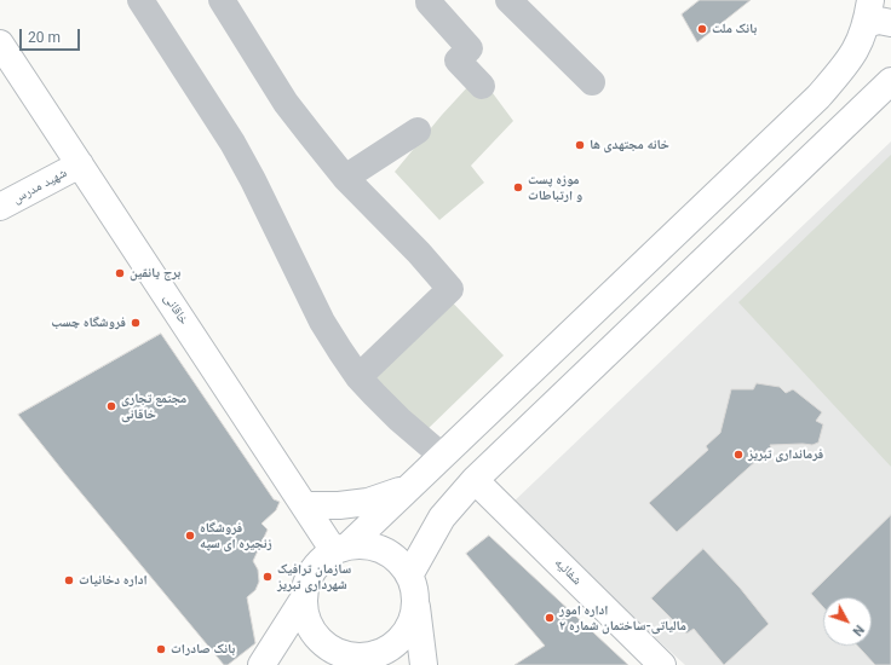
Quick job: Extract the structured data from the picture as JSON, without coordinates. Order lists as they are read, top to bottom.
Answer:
{
  "streets": {
    "main road": ["شهید مدرس", "خاقانی", "شفائیه"]
  },
  "crossings": [
    ["شهید مدرس", "خاقانی"]
  ],
  "places": [
    "بانک ملت",
    "خانه مجتهدی ها",
    "موزه پست و ارتباطات",
    "برج یانقین",
    "فروشگاه چسب",
    "مجتمع تجاری خاقانی",
    "فرمانداری تبریز",
    "فروشگاه زنجیره ای سپه",
    "سازمان ترافیک شهرداری تبریز",
    "اداره دخانیات",
    "اداره امور مالیاتی-ساختمان شماره ۲",
    "بانک صادرات"
  ],
  "scale_bar": "20 m",
  "north": "bottom right"
}
